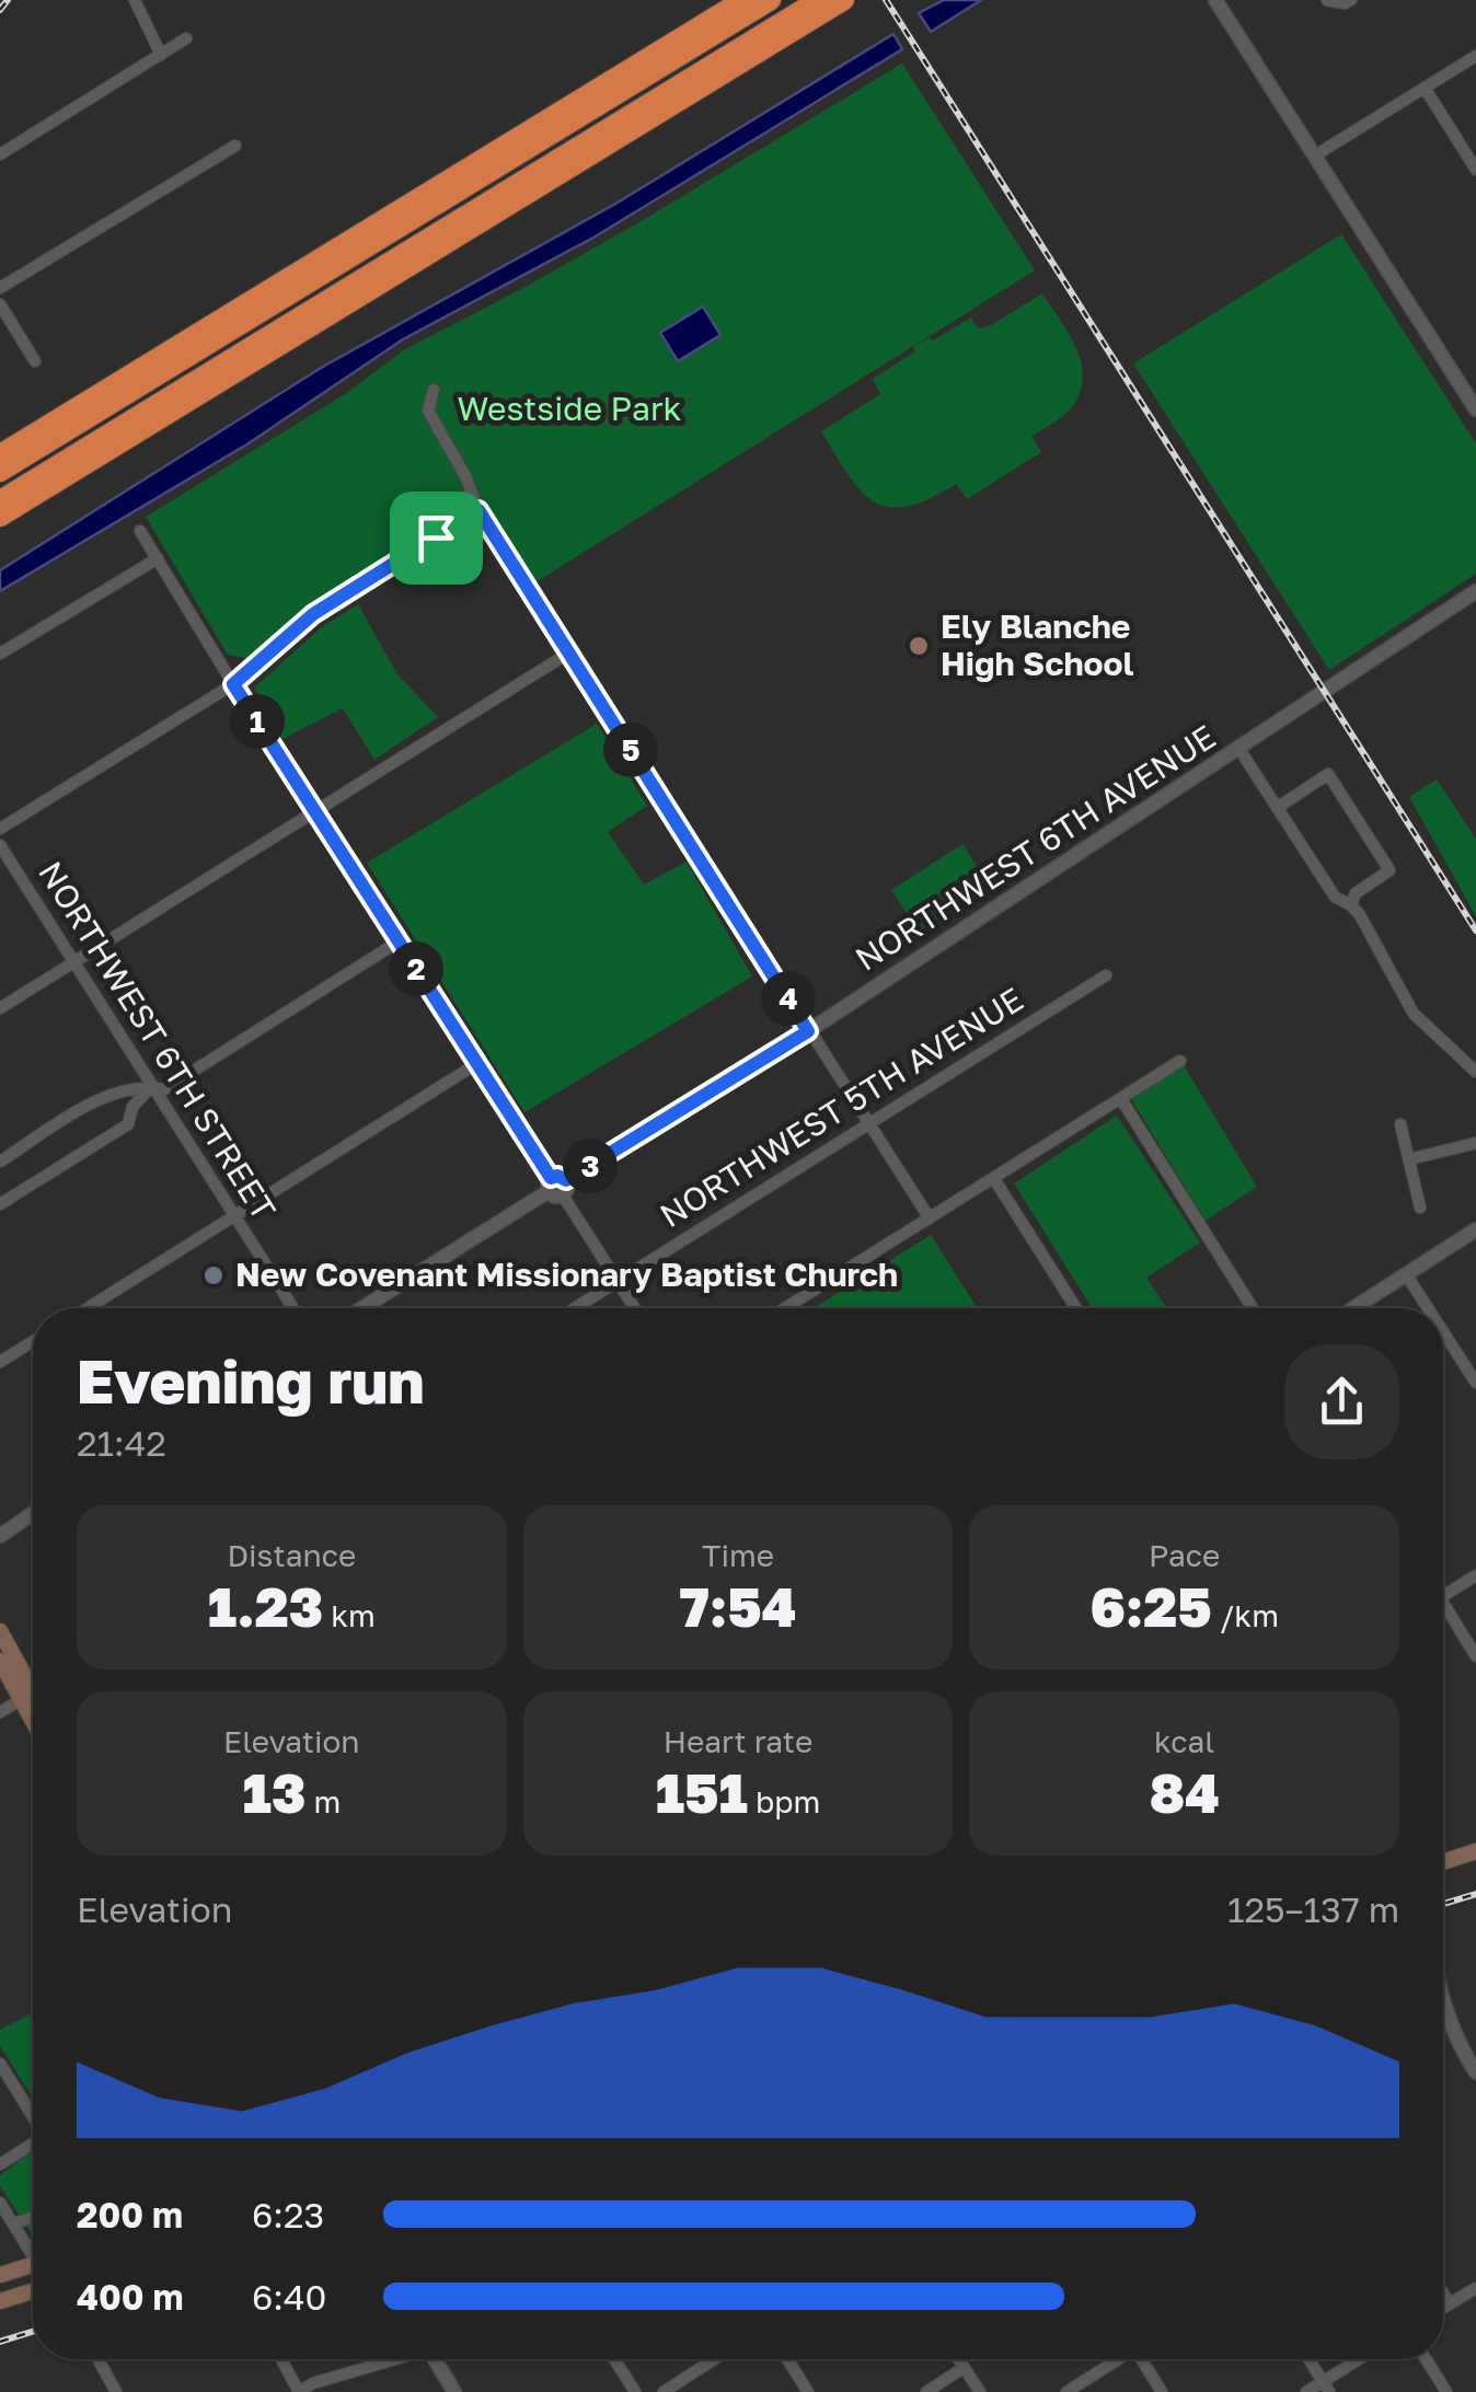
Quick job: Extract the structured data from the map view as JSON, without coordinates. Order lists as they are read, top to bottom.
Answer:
{
  "streets": {
    "street": ["NORTHWEST 6TH AVENUE", "NORTHWEST 6TH STREET", "NORTHWEST 5TH AVENUE"]
  },
  "parks": ["Westside Park"],
  "places": ["Ely Blanche High School", "New Covenant Missionary Baptist Church"],
  "page": {
    "pins": [
      "1",
      "5",
      "2",
      "4",
      "3"
    ],
    "heading": ["Evening run", "21:42"],
    "stats": [
      ["Distance", "1.23 km"],
      ["Time", "7:54"],
      ["Pace", "6:25 /km"],
      ["Elevation", "13 m"],
      ["Heart rate", "151 bpm"],
      ["kcal", "84"]
    ],
    "chart": ["Elevation", "125–137 m"],
    "list": [
      {
        "name": "200 m",
        "note": "6:23"
      },
      {
        "name": "400 m",
        "note": "6:40"
      }
    ]
  }
}
